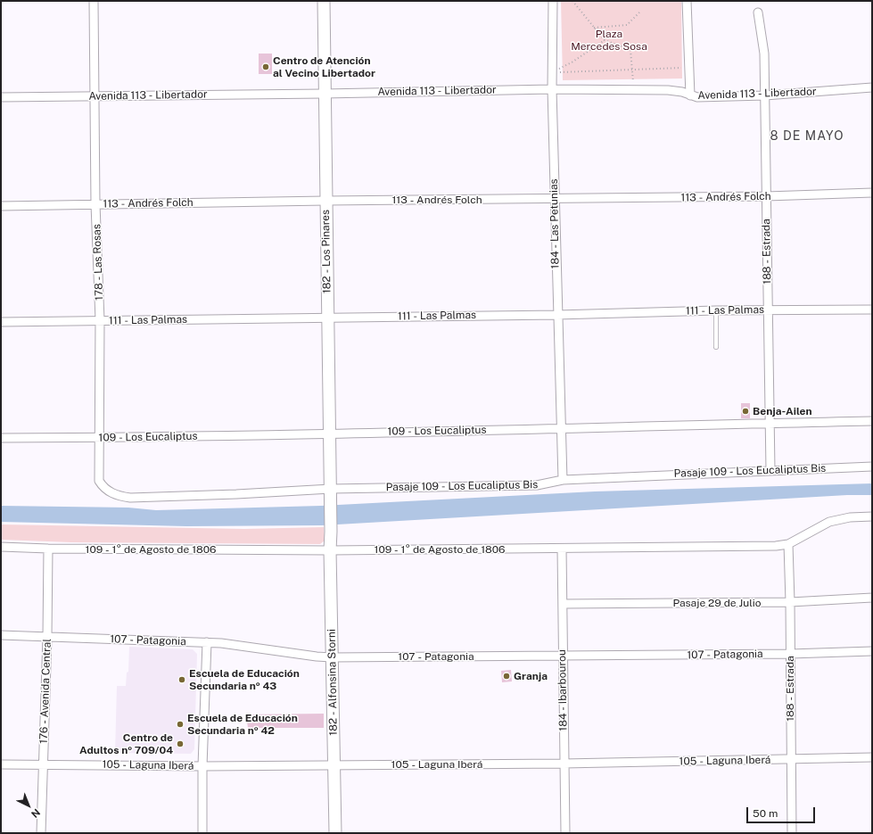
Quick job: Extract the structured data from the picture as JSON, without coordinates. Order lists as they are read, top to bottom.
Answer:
{
  "streets": {
    "street": [
      "Avenida 113 - Libertador",
      "113 - Andrés Folch",
      "184 - Las Petunias",
      "182 - Los Pinares",
      "188 - Estrada",
      "178 - Las Rosas",
      "111 - Las Palmas",
      "109 - Los Eucaliptus",
      "Pasaje 109 - Los Eucaliptus Bis",
      "109 - 1° de Agosto de 1806",
      "Pasaje 29 de Julio",
      "107 - Patagonia",
      "182 - Alfonsina Storni",
      "184 - Ibarbourou",
      "176 - Avenida Central",
      "105 - Laguna Iberá"
    ]
  },
  "crossings": [
    ["Avenida 113 - Libertador", "184 - Las Petunias"],
    ["Avenida 113 - Libertador", "182 - Los Pinares"],
    ["Avenida 113 - Libertador", "188 - Estrada"],
    ["Avenida 113 - Libertador", "178 - Las Rosas"],
    ["113 - Andrés Folch", "184 - Las Petunias"],
    ["113 - Andrés Folch", "182 - Los Pinares"],
    ["113 - Andrés Folch", "188 - Estrada"],
    ["113 - Andrés Folch", "178 - Las Rosas"],
    ["184 - Las Petunias", "111 - Las Palmas"],
    ["184 - Las Petunias", "109 - Los Eucaliptus"],
    ["184 - Las Petunias", "Pasaje 109 - Los Eucaliptus Bis"],
    ["182 - Los Pinares", "111 - Las Palmas"],
    ["182 - Los Pinares", "109 - Los Eucaliptus"],
    ["182 - Los Pinares", "Pasaje 109 - Los Eucaliptus Bis"],
    ["182 - Los Pinares", "182 - Alfonsina Storni"],
    ["188 - Estrada", "111 - Las Palmas"],
    ["188 - Estrada", "109 - Los Eucaliptus"],
    ["188 - Estrada", "Pasaje 109 - Los Eucaliptus Bis"],
    ["188 - Estrada", "109 - 1° de Agosto de 1806"],
    ["188 - Estrada", "Pasaje 29 de Julio"],
    ["188 - Estrada", "107 - Patagonia"],
    ["188 - Estrada", "105 - Laguna Iberá"],
    ["178 - Las Rosas", "111 - Las Palmas"],
    ["178 - Las Rosas", "109 - Los Eucaliptus"],
    ["178 - Las Rosas", "Pasaje 109 - Los Eucaliptus Bis"],
    ["109 - 1° de Agosto de 1806", "182 - Alfonsina Storni"],
    ["109 - 1° de Agosto de 1806", "184 - Ibarbourou"],
    ["109 - 1° de Agosto de 1806", "176 - Avenida Central"],
    ["Pasaje 29 de Julio", "184 - Ibarbourou"],
    ["107 - Patagonia", "182 - Alfonsina Storni"],
    ["107 - Patagonia", "184 - Ibarbourou"],
    ["107 - Patagonia", "176 - Avenida Central"],
    ["182 - Alfonsina Storni", "105 - Laguna Iberá"],
    ["184 - Ibarbourou", "105 - Laguna Iberá"],
    ["176 - Avenida Central", "105 - Laguna Iberá"]
  ],
  "districts": ["8 DE MAYO"],
  "parks": ["Plaza Mercedes Sosa"],
  "places": [
    "Centro de Atención al Vecino Libertador",
    "Benja-Ailen",
    "Granja",
    "Escuela de Educación Secundaria nº 43",
    "Escuela de Educación Secundaria nº 42",
    "Centro de Adultos nº 709/04"
  ],
  "scale_bar": "50 m",
  "north": "bottom right"
}
